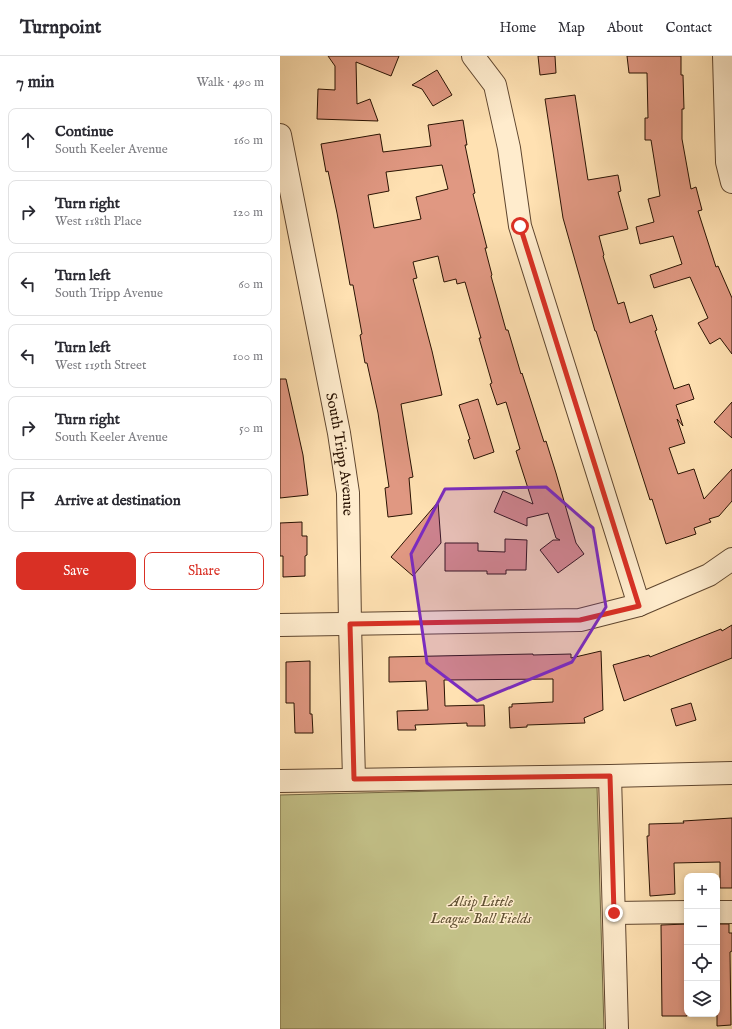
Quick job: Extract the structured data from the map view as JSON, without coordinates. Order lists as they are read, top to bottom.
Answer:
{
  "streets": {
    "street": ["South Tripp Avenue"]
  },
  "parks": ["Alsip Little League Ball Fields"],
  "page": {
    "header": "Turnpoint",
    "nav": [
      "Home",
      "Map",
      "About",
      "Contact"
    ],
    "heading": ["7 min", "Walk · 490 m"],
    "list": [
      ["Continue", "South Keeler Avenue", "160 m"],
      ["Turn right", "West 118th Place", "120 m"],
      ["Turn left", "South Tripp Avenue", "60 m"],
      ["Turn left", "West 119th Street", "100 m"],
      ["Turn right", "South Keeler Avenue", "50 m"],
      "Arrive at destination"
    ],
    "buttons": ["Save", "Share"],
    "map_buttons": ["+", "−"]
  }
}
